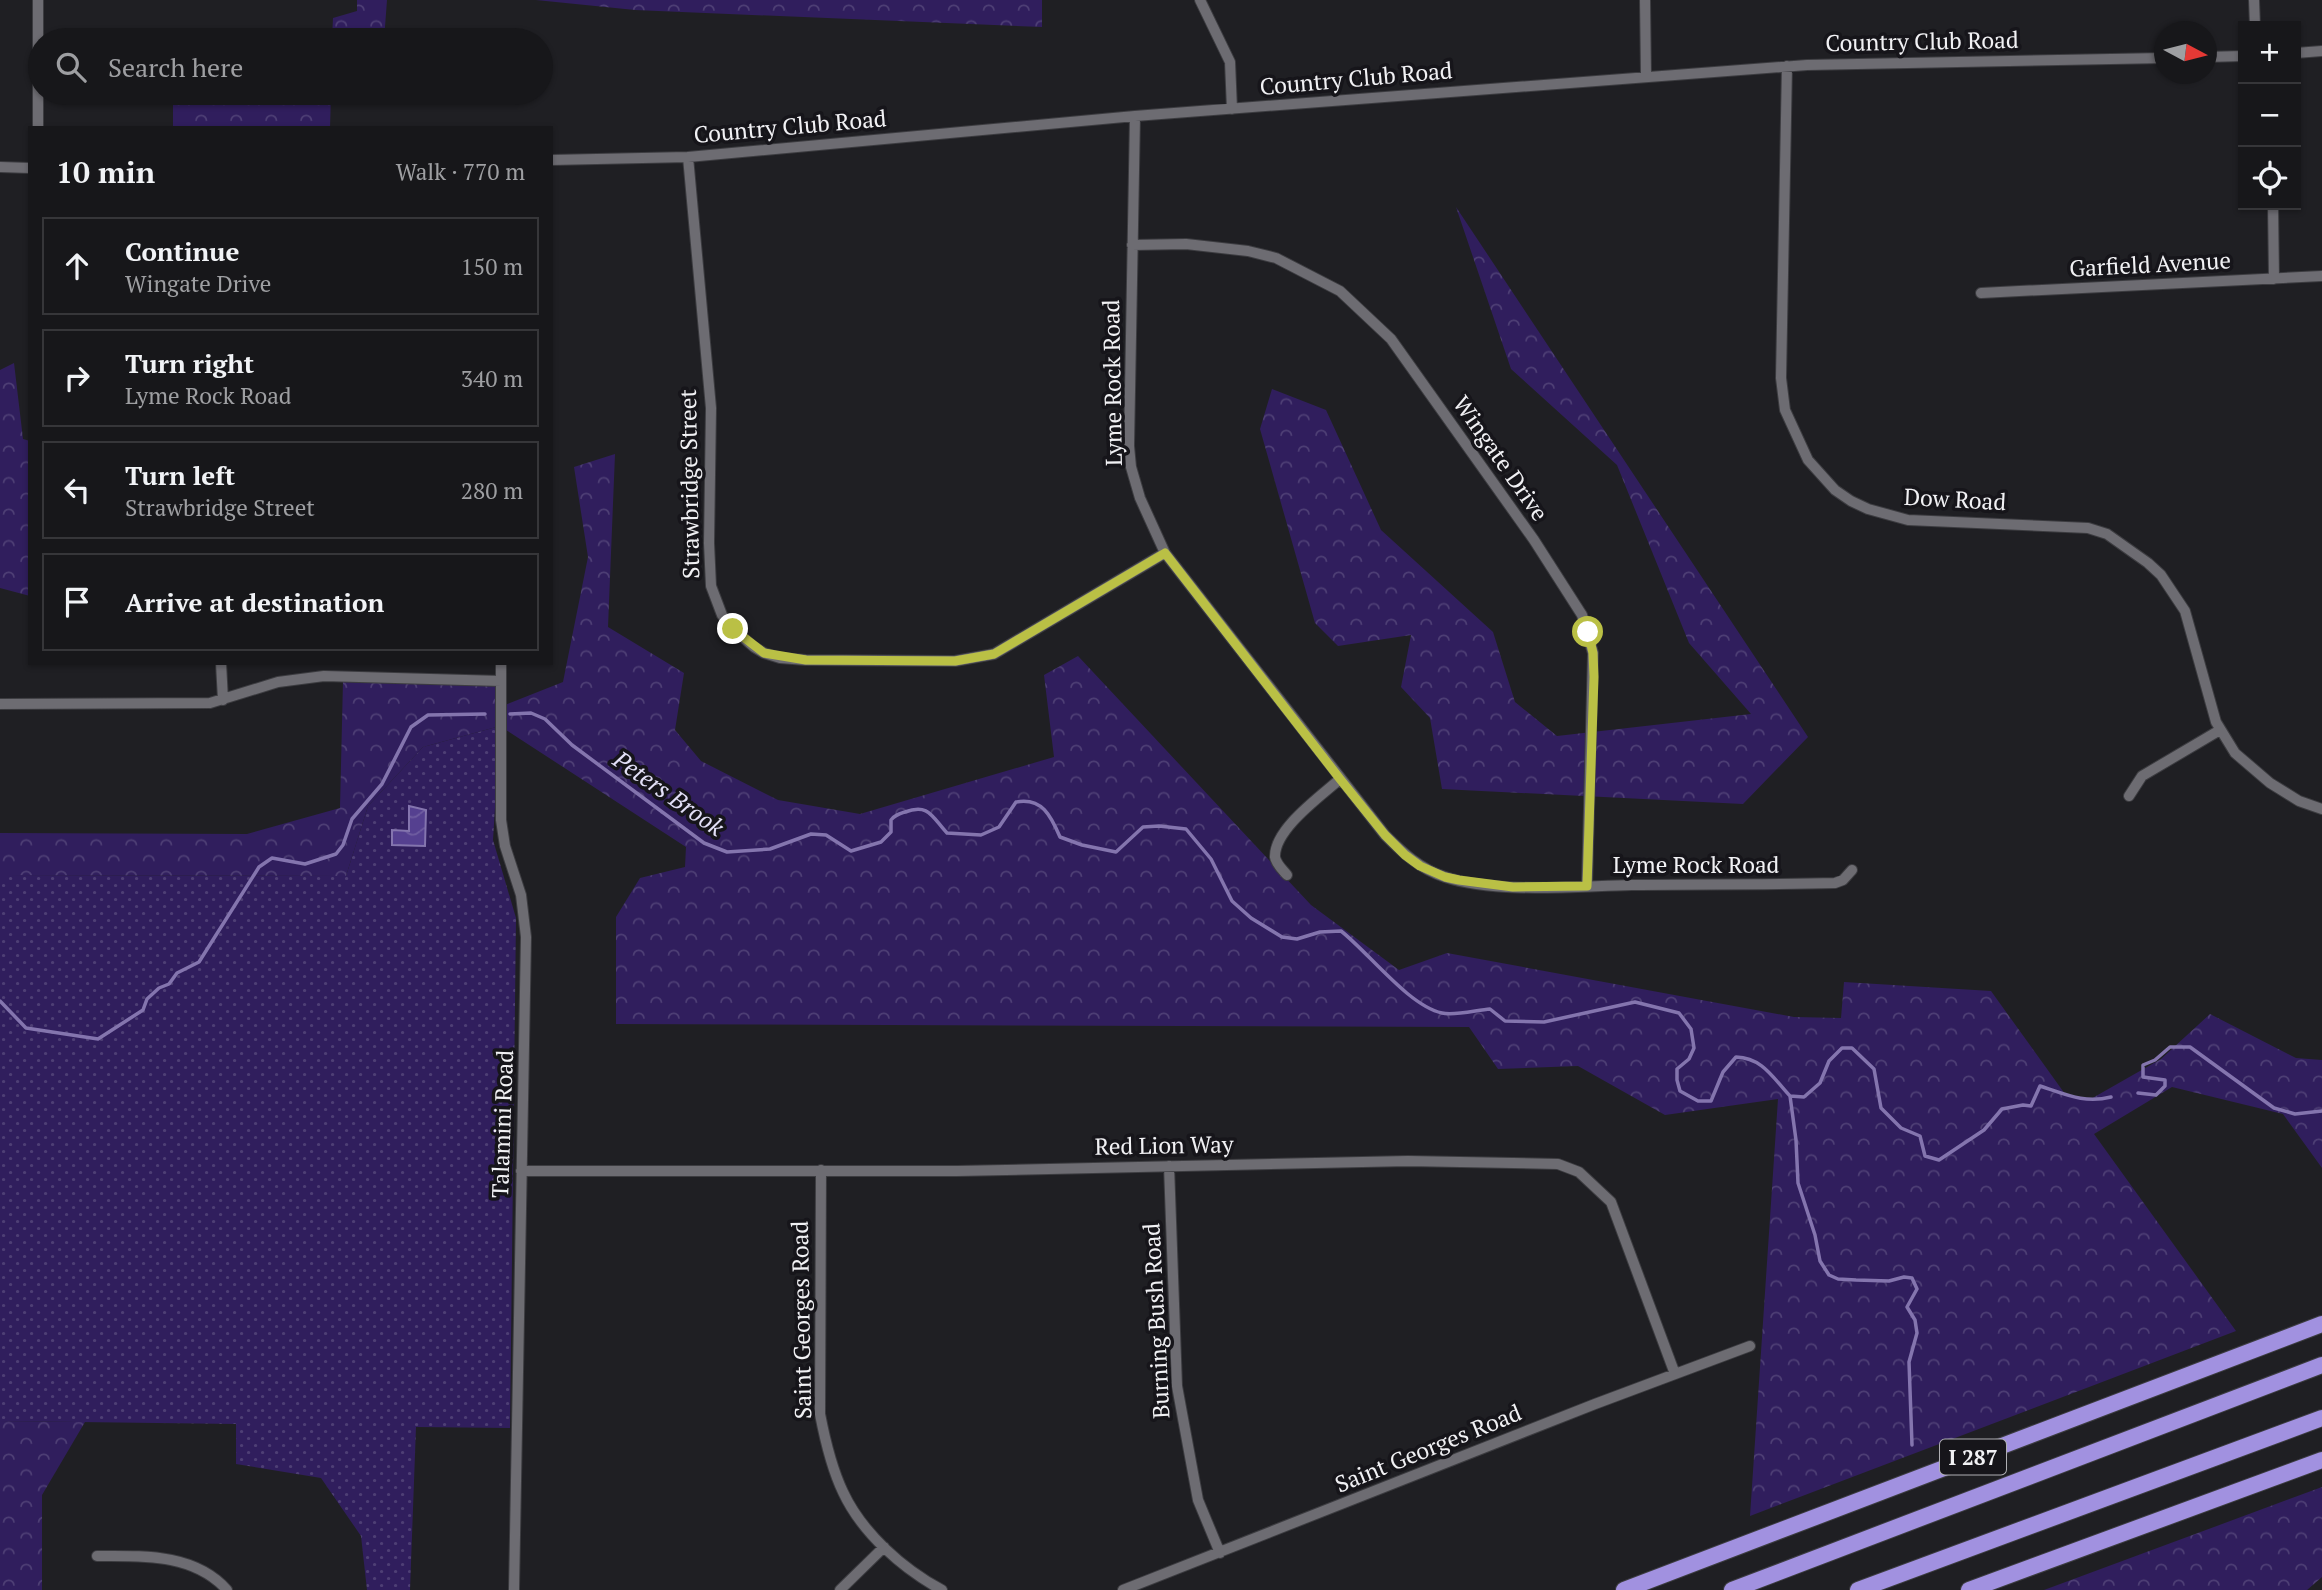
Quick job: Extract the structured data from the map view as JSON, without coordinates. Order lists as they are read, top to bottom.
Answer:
{
  "streets": {
    "highway": ["I 287"],
    "street": [
      "Country Club Road",
      "Garfield Avenue",
      "Lyme Rock Road",
      "Wingate Drive",
      "Strawbridge Street",
      "Dow Road",
      "Talamini Road",
      "Red Lion Way",
      "Saint Georges Road",
      "Burning Bush Road"
    ]
  },
  "crossings": [
    ["Country Club Road", "Lyme Rock Road"],
    ["Country Club Road", "Strawbridge Street"],
    ["Country Club Road", "Dow Road"],
    ["Lyme Rock Road", "Wingate Drive"],
    ["Lyme Rock Road", "Strawbridge Street"],
    ["Talamini Road", "Red Lion Way"],
    ["Red Lion Way", "Saint Georges Road"],
    ["Red Lion Way", "Burning Bush Road"],
    ["Saint Georges Road", "Burning Bush Road"]
  ],
  "water": ["Peters Brook"],
  "north": "right",
  "page": {
    "map_buttons": ["+", "−"],
    "search": "Search here",
    "heading": ["10 min", "Walk · 770 m"],
    "list": [
      ["Continue", "Wingate Drive", "150 m"],
      ["Turn right", "Lyme Rock Road", "340 m"],
      ["Turn left", "Strawbridge Street", "280 m"],
      "Arrive at destination"
    ]
  }
}
